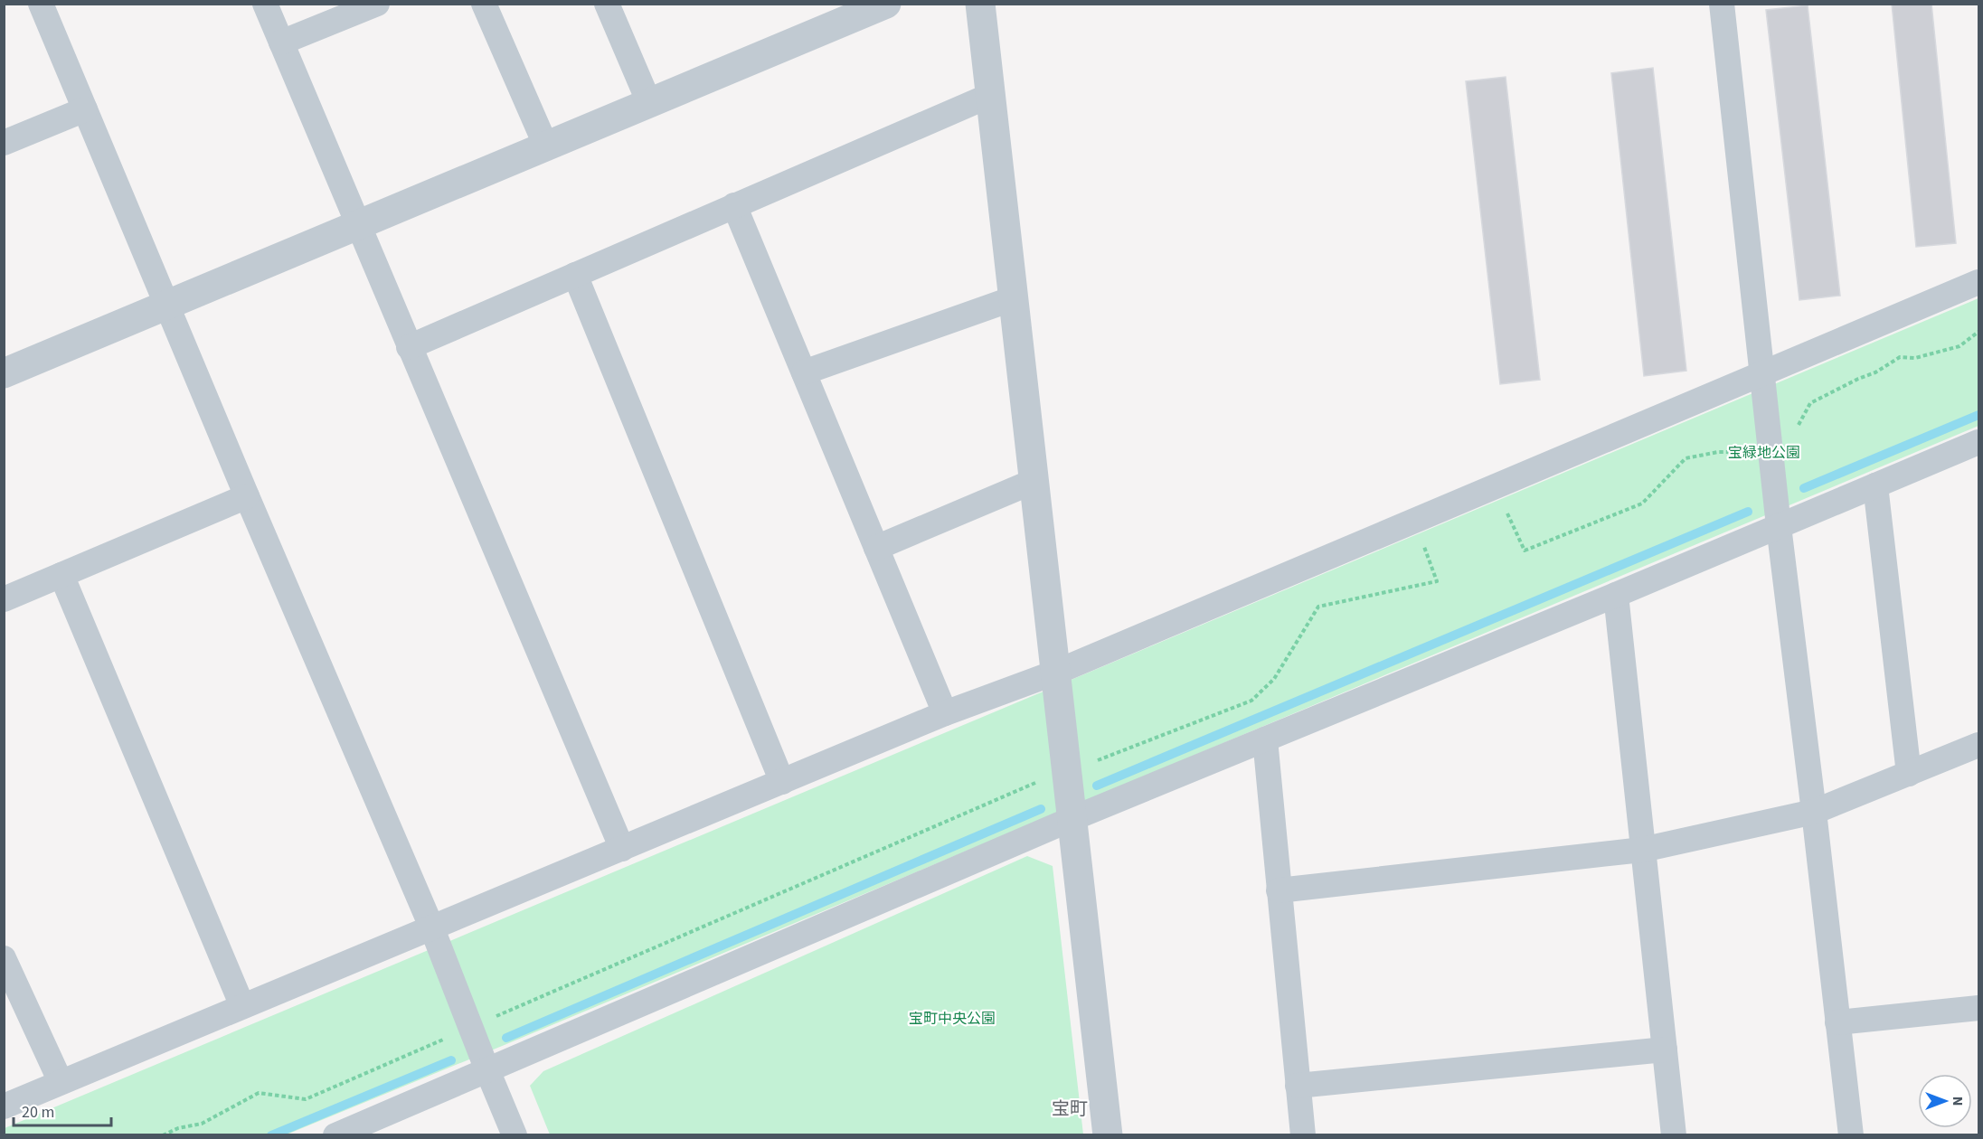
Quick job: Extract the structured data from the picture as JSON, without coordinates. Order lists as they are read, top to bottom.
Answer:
{
  "districts": ["宝町"],
  "parks": ["宝緑地公園", "宝町中央公園"],
  "scale_bar": "20 m",
  "north": "right"
}
